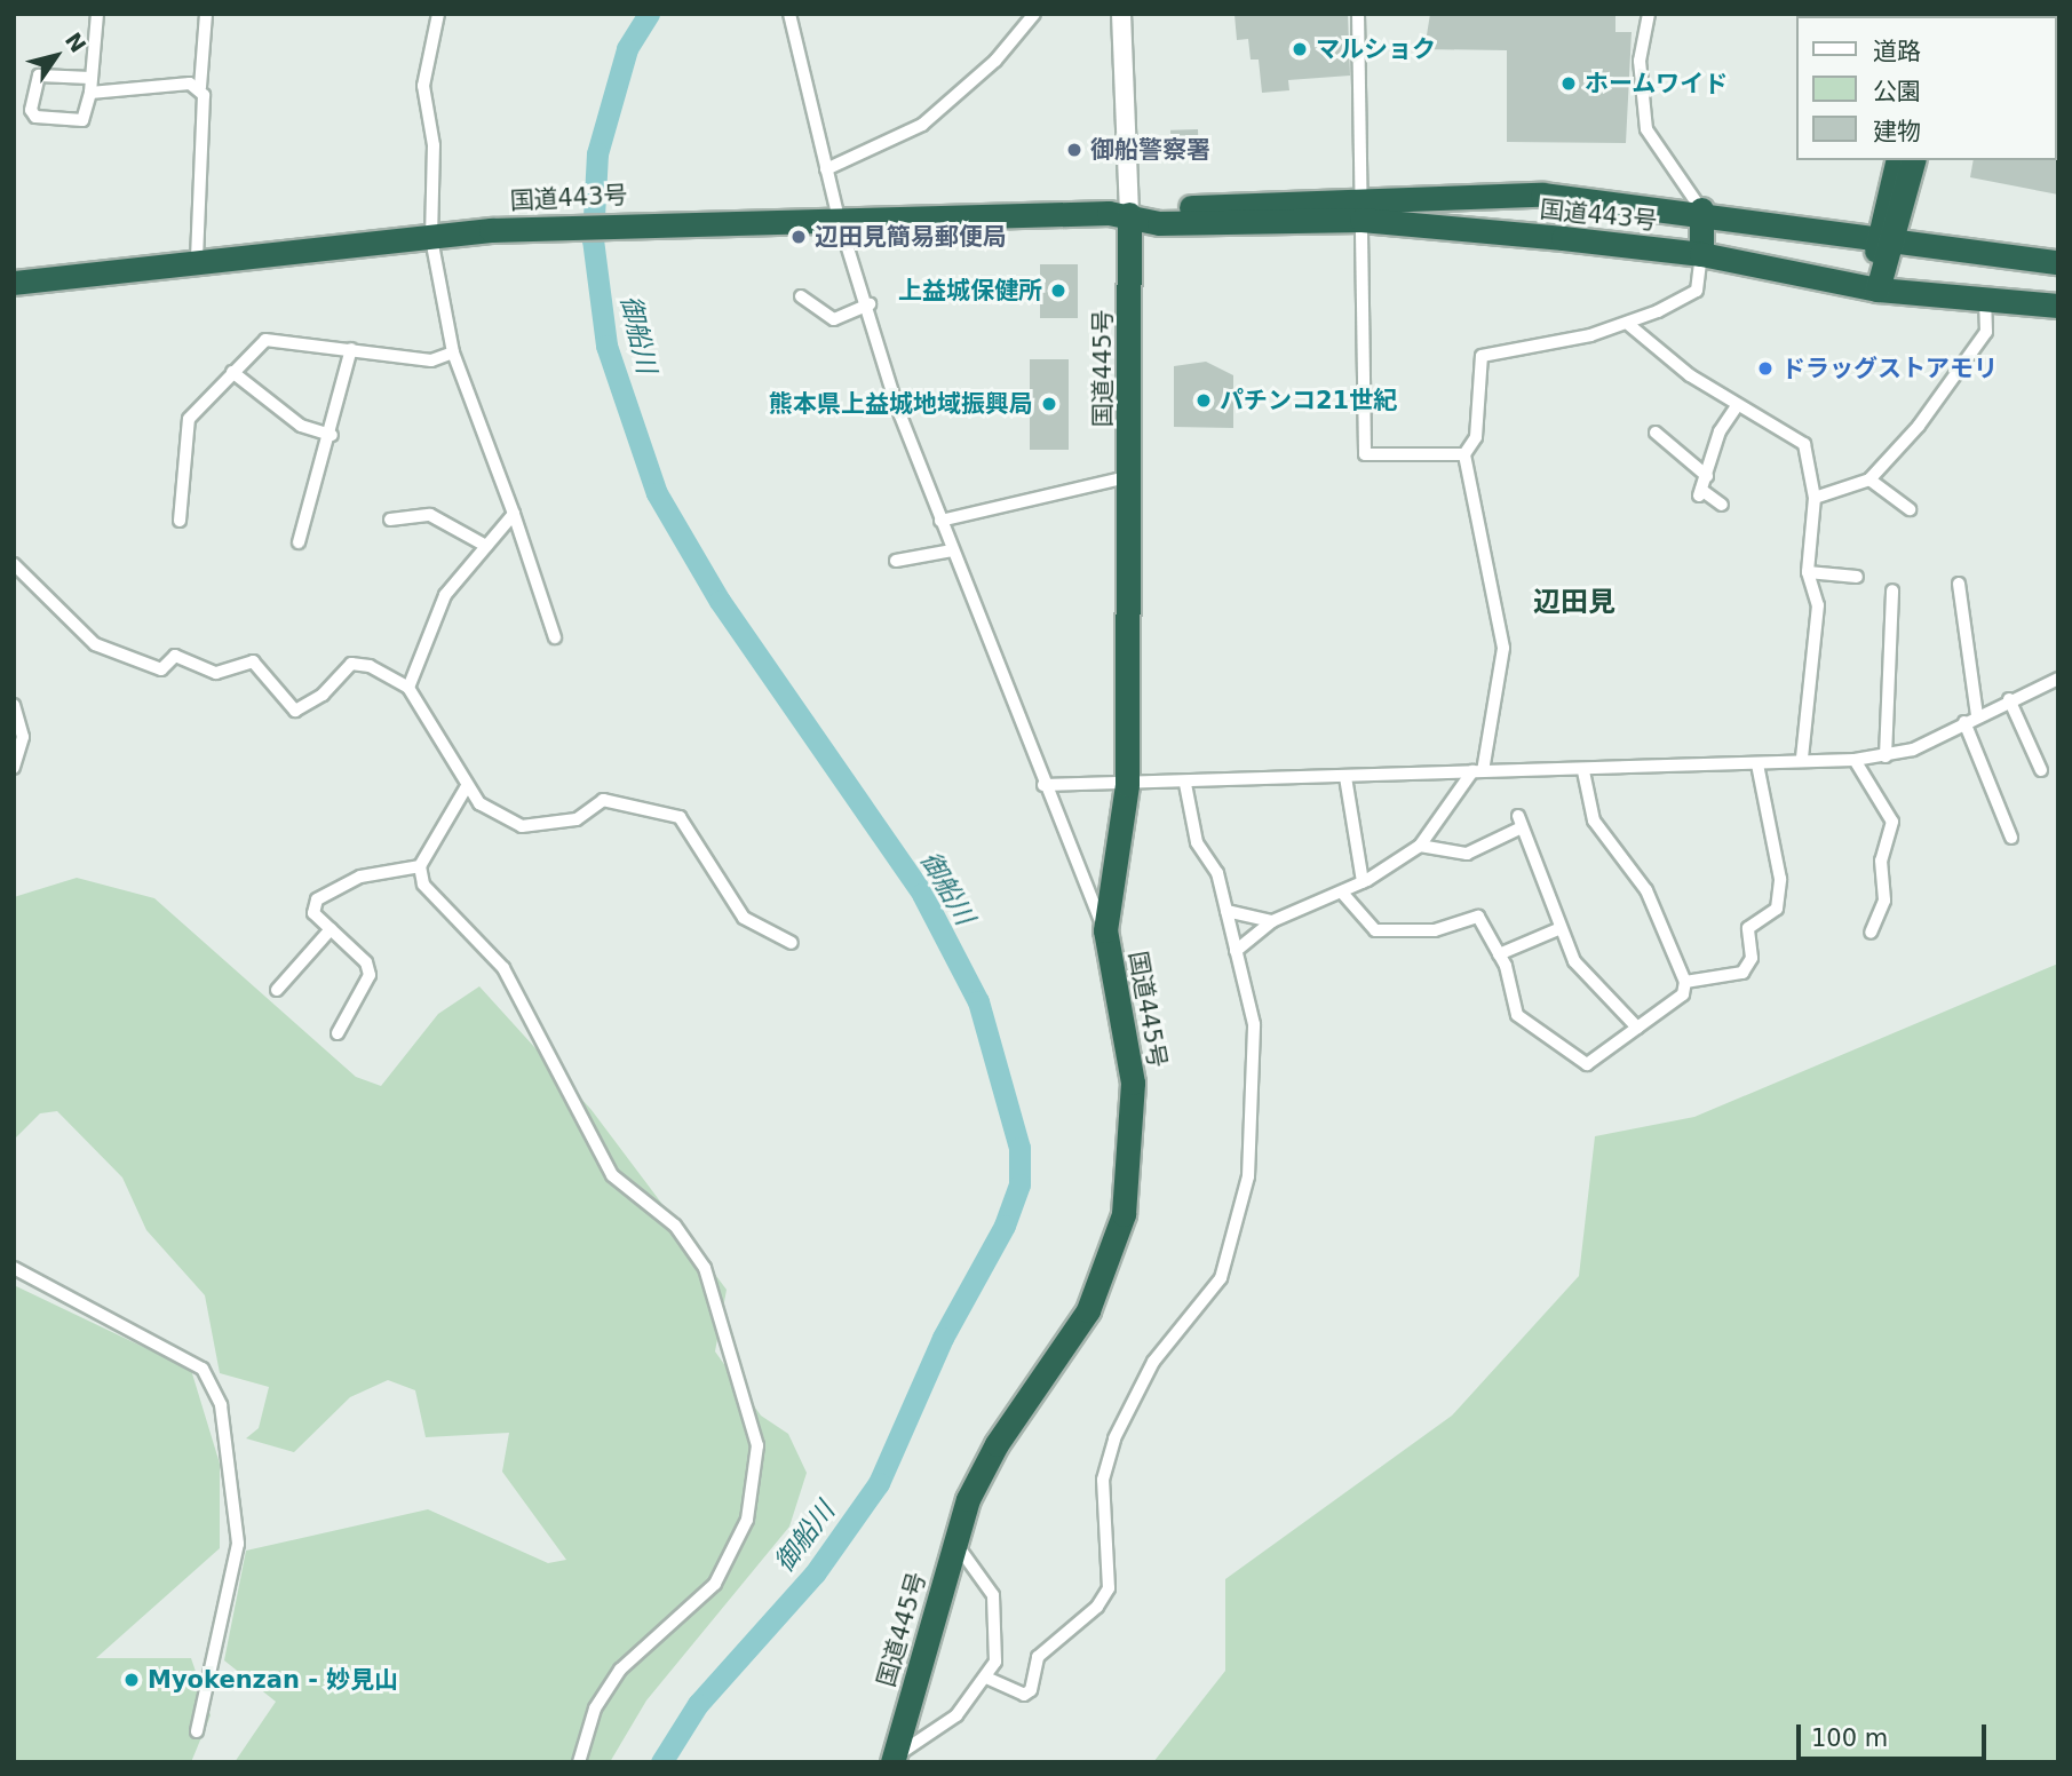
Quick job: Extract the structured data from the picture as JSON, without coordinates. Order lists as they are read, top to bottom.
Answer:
{
  "streets": {
    "highway": ["国道443号", "国道445号"]
  },
  "crossings": [
    ["国道443号", "国道445号"]
  ],
  "districts": ["辺田見"],
  "water": ["御船川"],
  "places": [
    "マルショク",
    "ホームワイド",
    "御船警察署",
    "辺田見簡易郵便局",
    "上益城保健所",
    "ドラッグストアモリ",
    "パチンコ21世紀",
    "熊本県上益城地域振興局",
    "Myokenzan - 妙見山"
  ],
  "legend": ["道路", "公園", "建物"],
  "scale_bar": "100 m",
  "north": "top right"
}
